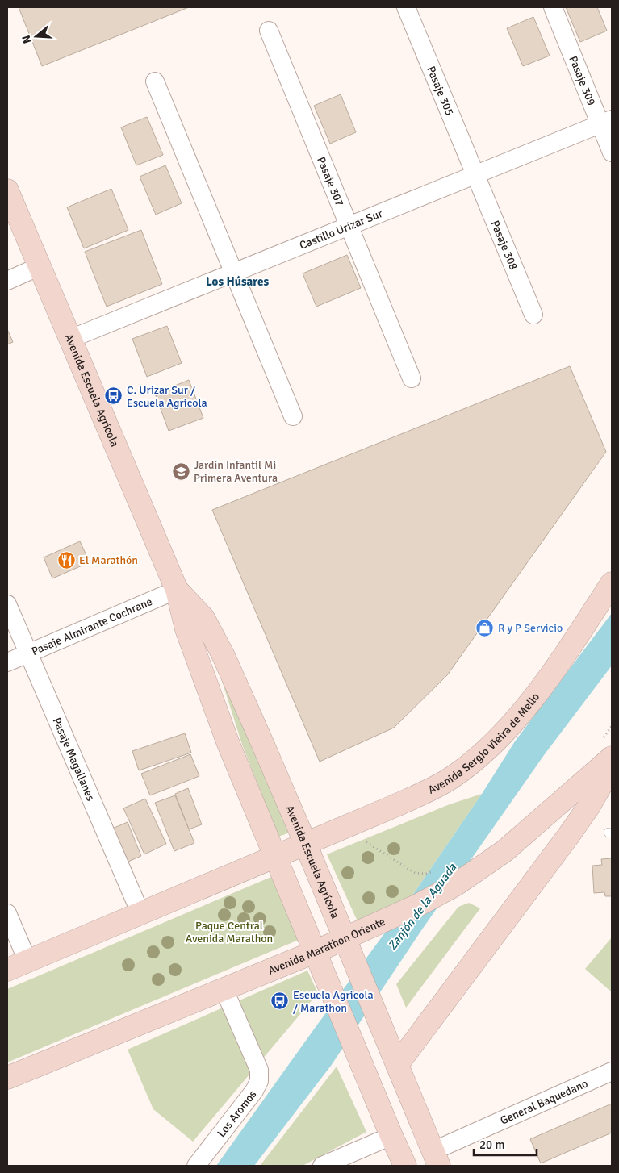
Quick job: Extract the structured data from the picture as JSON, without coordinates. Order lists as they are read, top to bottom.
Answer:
{
  "streets": {
    "main road": ["Avenida Escuela Agrícola", "Avenida Sergio Vieira de Mello", "Avenida Marathon Oriente"],
    "street": [
      "Pasaje 309",
      "Pasaje 305",
      "Pasaje 307",
      "Castillo Urizar Sur",
      "Pasaje 308",
      "Pasaje Almirante Cochrane",
      "Pasaje Magallanes",
      "General Baquedano",
      "Los Aromos"
    ]
  },
  "crossings": [
    ["Pasaje 309", "Castillo Urizar Sur"],
    ["Pasaje 305", "Castillo Urizar Sur"],
    ["Pasaje 305", "Pasaje 308"],
    ["Pasaje 307", "Castillo Urizar Sur"],
    ["Castillo Urizar Sur", "Pasaje 308"],
    ["Castillo Urizar Sur", "Avenida Escuela Agrícola"],
    ["Avenida Escuela Agrícola", "Pasaje Almirante Cochrane"],
    ["Avenida Escuela Agrícola", "Avenida Sergio Vieira de Mello"],
    ["Avenida Escuela Agrícola", "Avenida Marathon Oriente"],
    ["Avenida Escuela Agrícola", "General Baquedano"],
    ["Pasaje Almirante Cochrane", "Pasaje Magallanes"],
    ["Avenida Marathon Oriente", "Los Aromos"]
  ],
  "districts": ["Los Húsares"],
  "water": ["Zanjón de la Aguada"],
  "parks": ["Paque Central Avenida Marathon"],
  "places": {
    "bus stop": ["C. Urízar Sur / Escuela Agricola", "Escuela Agricola / Marathon"],
    "school or university": ["Jardín Infantil Mi Primera Aventura"],
    "restaurant": ["El Marathón"],
    "shop": ["R y P Servicio"]
  },
  "scale_bar": "20 m",
  "north": "left"
}
